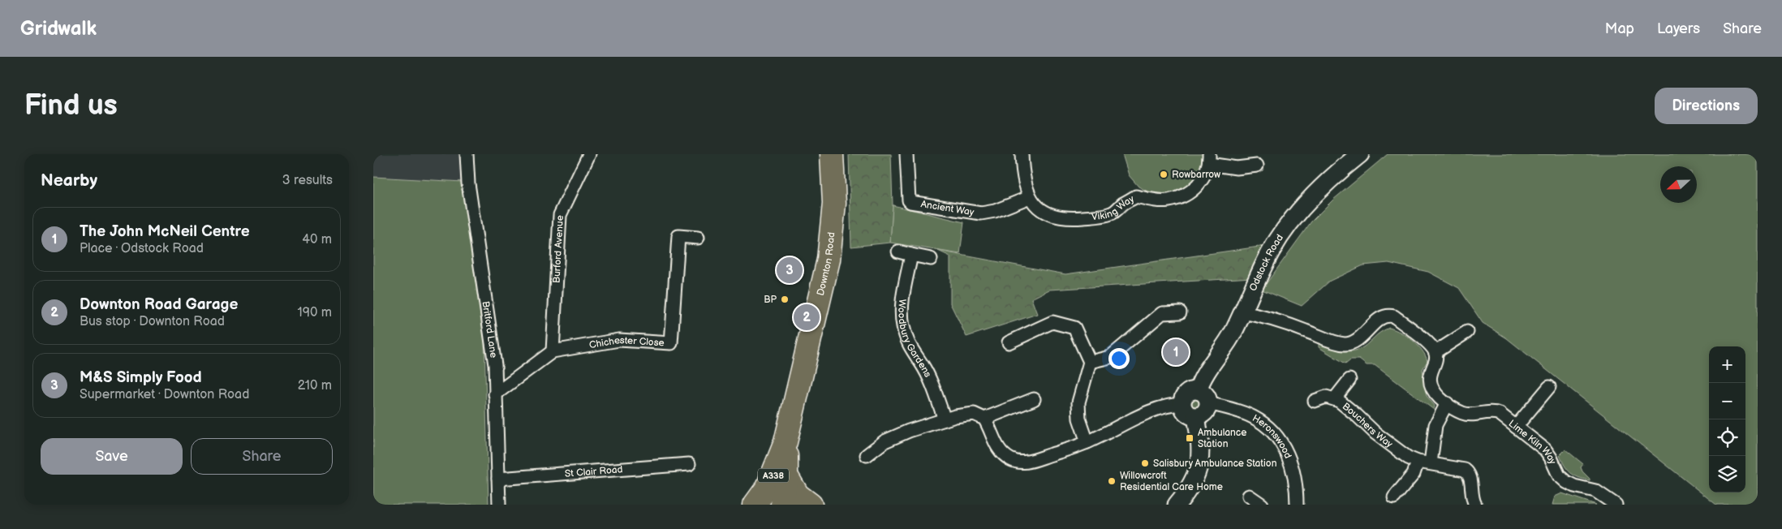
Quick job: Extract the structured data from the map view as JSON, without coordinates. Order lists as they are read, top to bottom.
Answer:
{
  "streets": {
    "highway": ["Downton Road", "A338"],
    "street": [
      "Viking Way",
      "Ancient Way",
      "Burford Avenue",
      "Odstock Road",
      "Britford Lane",
      "Woodbury Gardens",
      "Chichester Close",
      "Bouchers Way",
      "Heronswood",
      "Lime Kiln Way",
      "St Clair Road"
    ]
  },
  "crossings": [
    ["Viking Way", "Ancient Way"],
    ["Burford Avenue", "Chichester Close"],
    ["Odstock Road", "Heronswood"],
    ["Britford Lane", "Chichester Close"],
    ["Britford Lane", "St Clair Road"]
  ],
  "places": {
    "other": [
      "Rowbarrow",
      "BP",
      "Salisbury Ambulance Station",
      "Willowcroft Residential Care Home"
    ],
    "transit": ["Ambulance Station"]
  },
  "north": "left",
  "page": {
    "header": "Gridwalk",
    "nav": ["Map", "Layers", "Share"],
    "buttons": [
      "Directions",
      ["Save", "Share"]
    ],
    "title": "Find us",
    "heading": ["Nearby", "3 results"],
    "list": [
      {
        "mark": "1",
        "name": "The John McNeil Centre",
        "note": "Place · Odstock Road",
        "value": "40 m"
      },
      {
        "mark": "2",
        "name": "Downton Road Garage",
        "note": "Bus stop · Downton Road",
        "value": "190 m"
      },
      {
        "mark": "3",
        "name": "M&S Simply Food",
        "note": "Supermarket · Downton Road",
        "value": "210 m"
      }
    ],
    "pins": ["3", "2", "1"],
    "map_buttons": ["+", "−"]
  }
}
